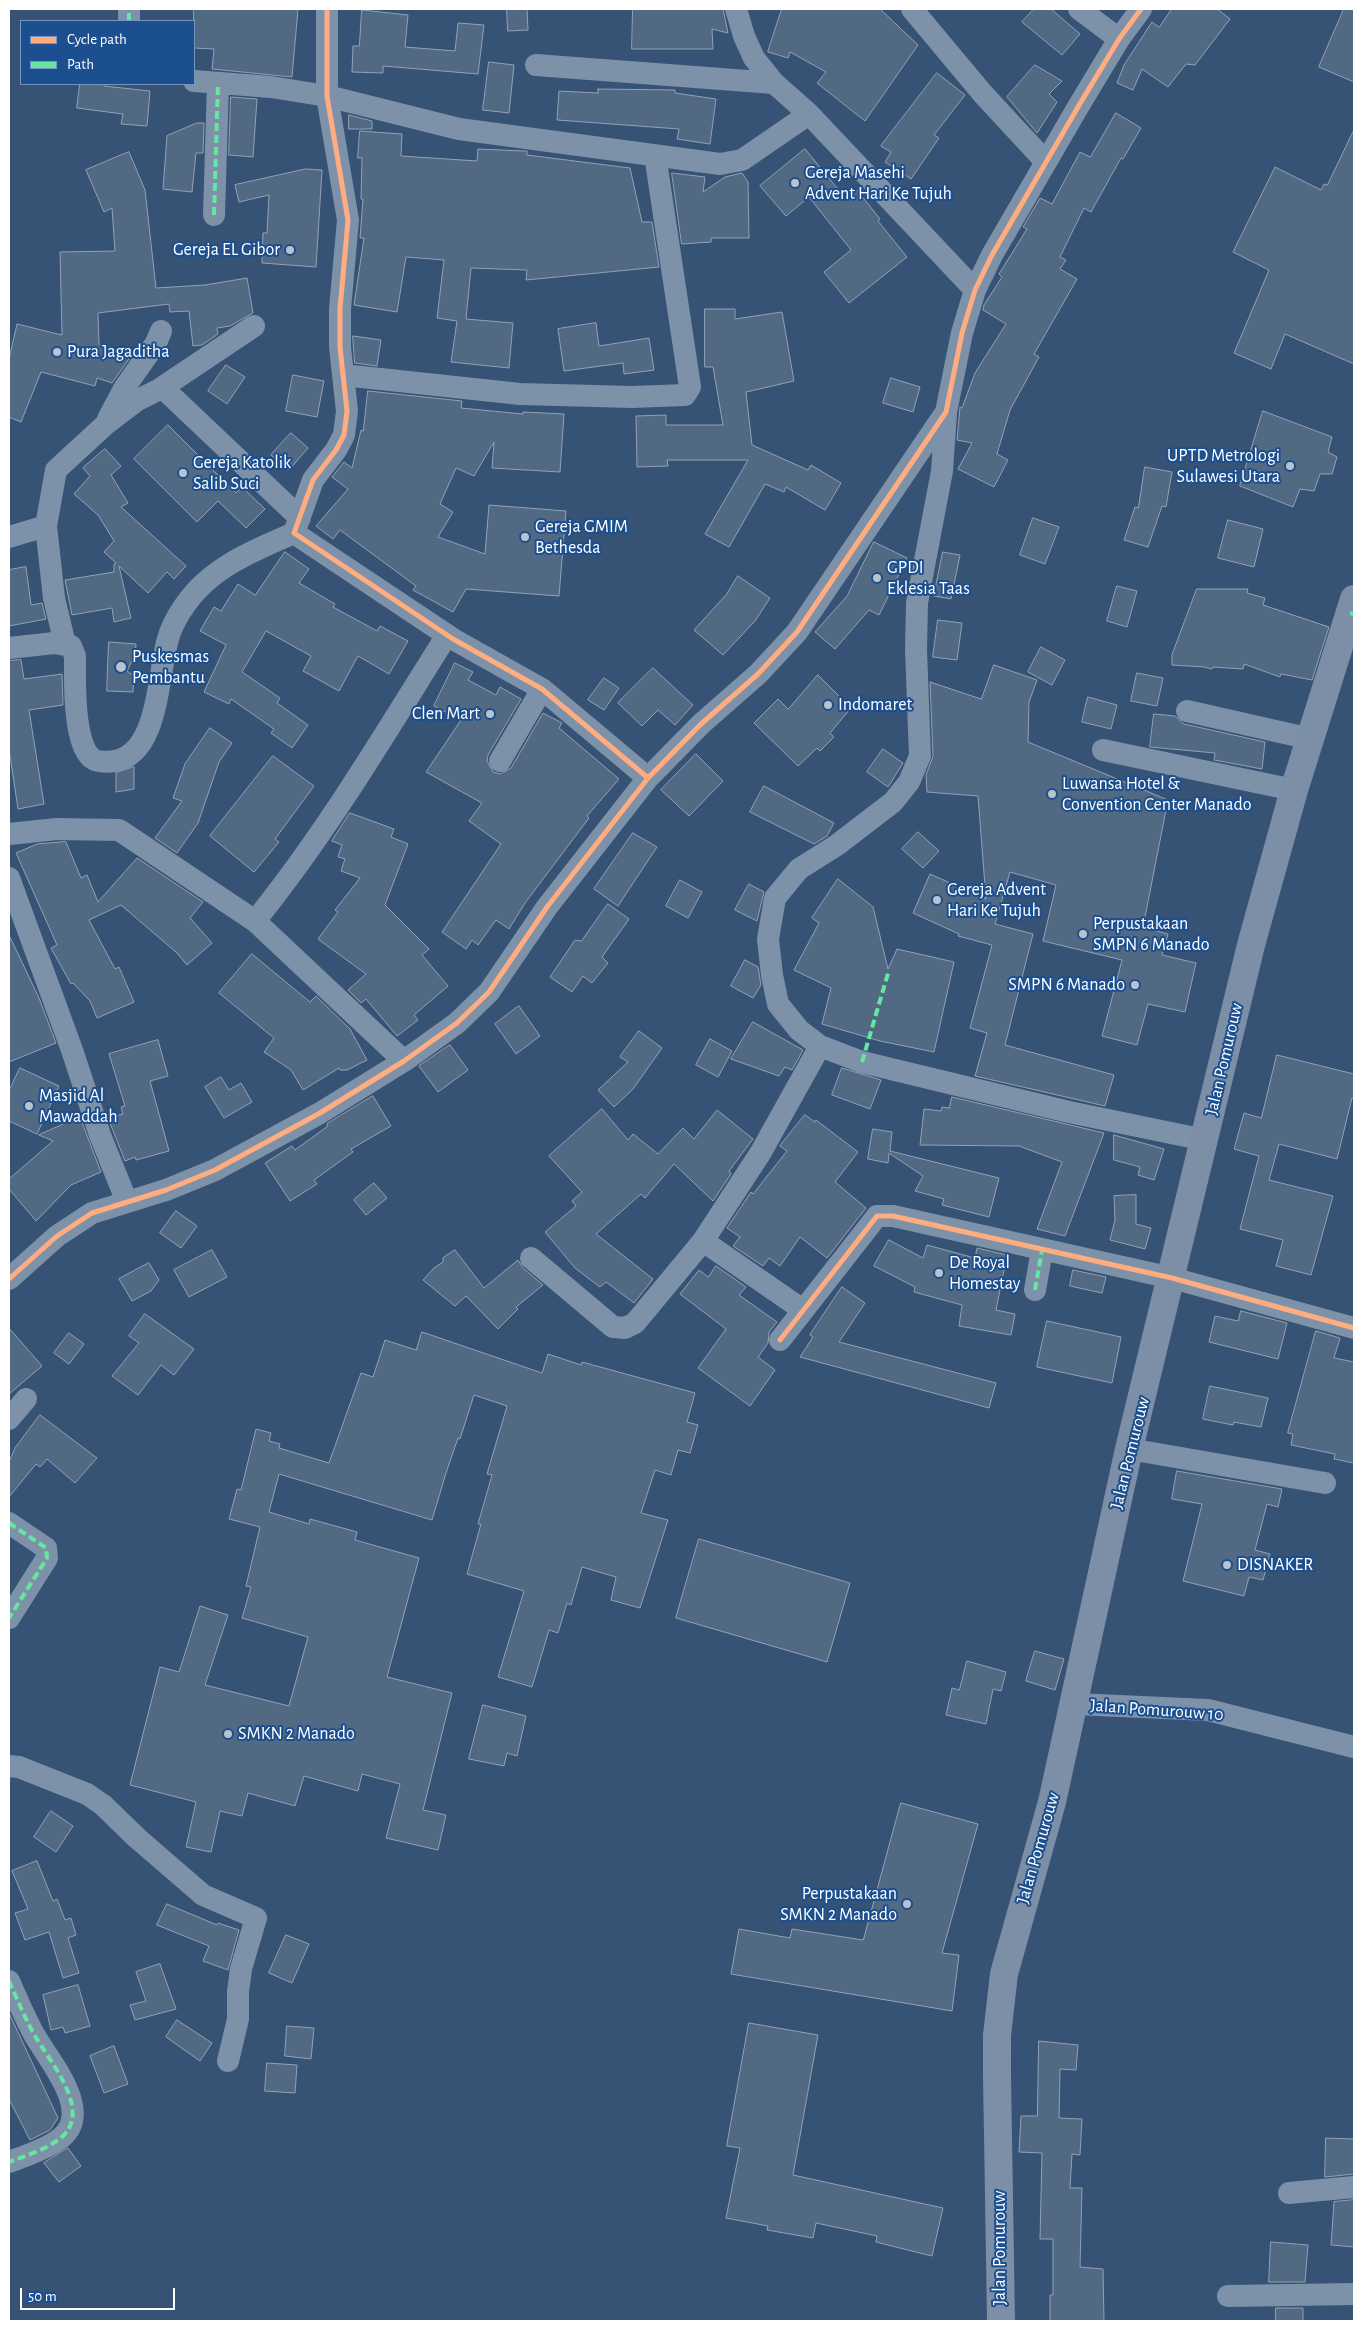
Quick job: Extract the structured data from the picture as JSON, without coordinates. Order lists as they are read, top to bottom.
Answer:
{
  "streets": {
    "main road": ["Jalan Pomurouw"],
    "street": ["Jalan Pomurouw 10"]
  },
  "crossings": [
    ["Jalan Pomurouw", "Jalan Pomurouw 10"]
  ],
  "places": [
    "Gereja Masehi Advent Hari Ke Tujuh",
    "Gereja EL Gibor",
    "Pura Jagaditha",
    "UPTD Metrologi Sulawesi Utara",
    "Gereja Katolik Salib Suci",
    "Gereja GMIM Bethesda",
    "GPDI Eklesia Taas",
    "Puskesmas Pembantu",
    "Indomaret",
    "Clen Mart",
    "Luwansa Hotel & Convention Center Manado",
    "Gereja Advent Hari Ke Tujuh",
    "Perpustakaan SMPN 6 Manado",
    "SMPN 6 Manado",
    "Masjid Al Mawaddah",
    "De Royal Homestay",
    "DISNAKER",
    "SMKN 2 Manado",
    "Perpustakaan SMKN 2 Manado"
  ],
  "legend": ["Cycle path", "Path"],
  "scale_bar": "50 m"
}
